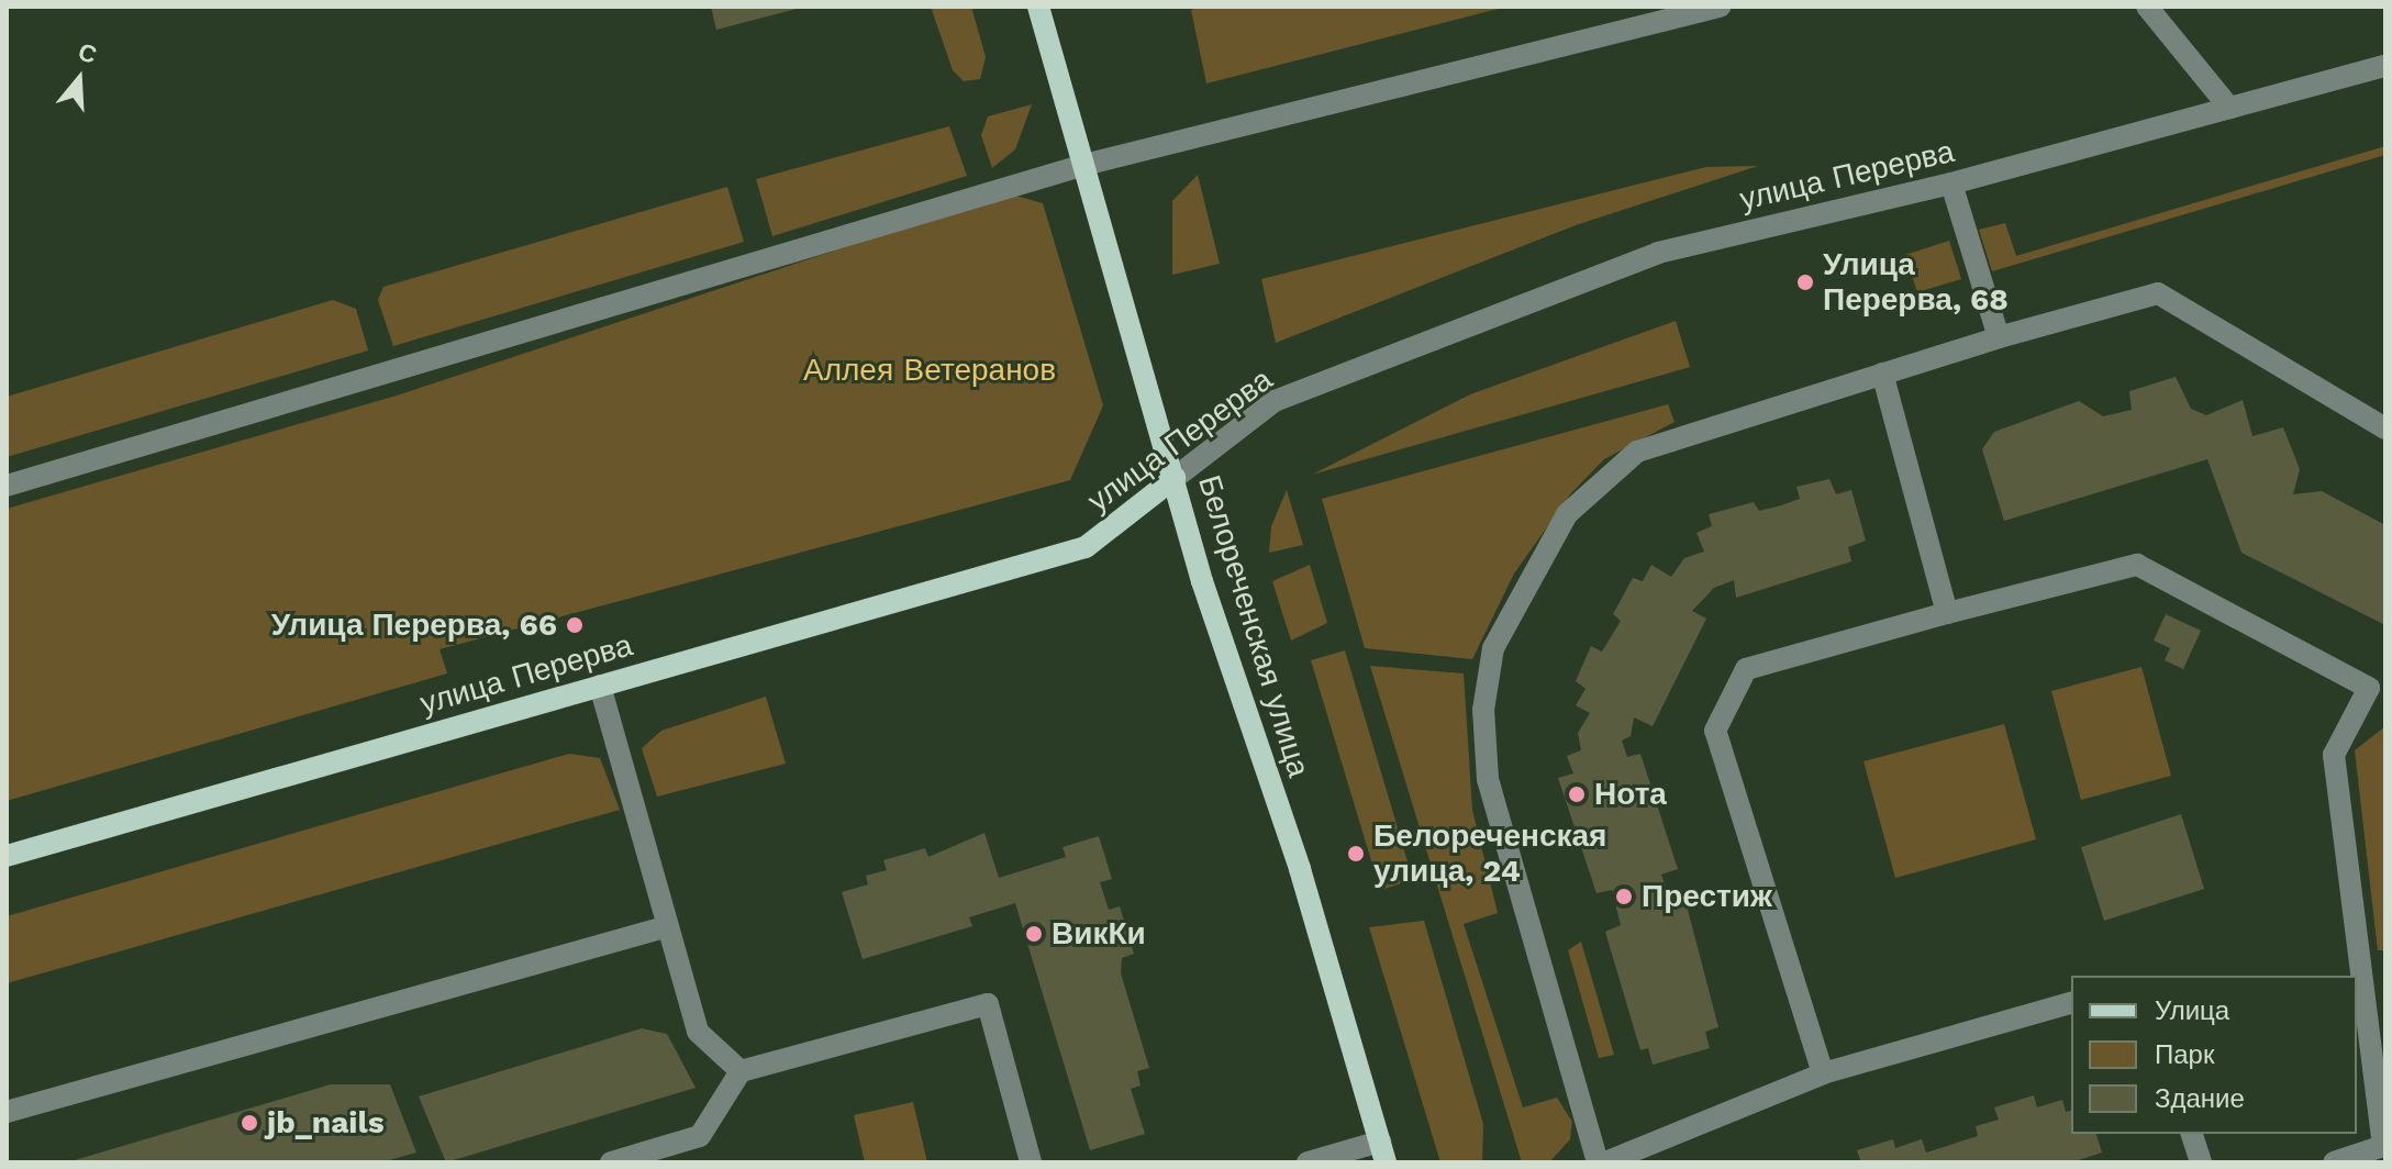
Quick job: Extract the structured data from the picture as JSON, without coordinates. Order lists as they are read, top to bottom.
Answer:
{
  "streets": {
    "main road": ["улица Перерва", "Белореченская улица"]
  },
  "crossings": [
    ["улица Перерва", "Белореченская улица"]
  ],
  "parks": ["Аллея Ветеранов"],
  "places": [
    "Улица Перерва, 68",
    "Улица Перерва, 66",
    "Нота",
    "Белореченская улица, 24",
    "Престиж",
    "ВикКи",
    "jb_nails"
  ],
  "legend": ["Улица", "Парк", "Здание"],
  "north": "top"
}
